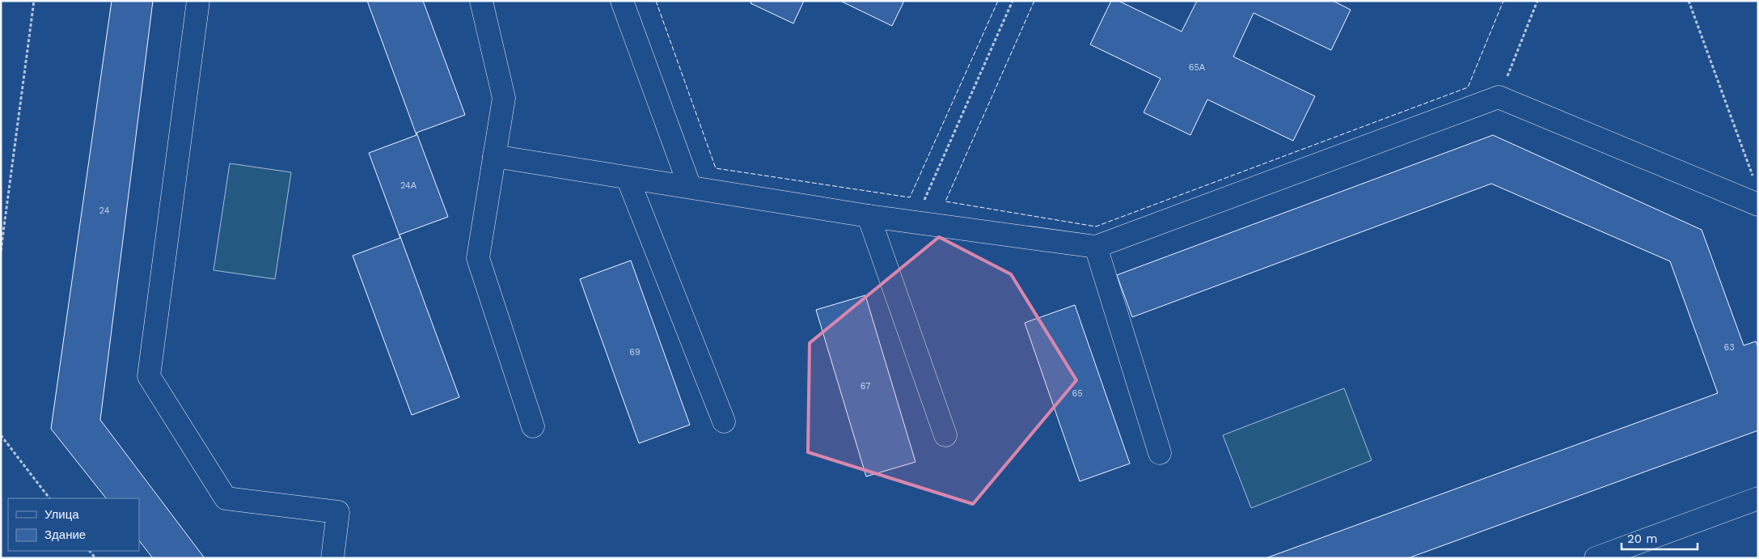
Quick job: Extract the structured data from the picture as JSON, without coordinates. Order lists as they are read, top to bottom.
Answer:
{
  "house_numbers": [
    "65А",
    "24А",
    "24",
    "63",
    "69",
    "67",
    "65"
  ],
  "legend": ["Улица", "Здание"],
  "scale_bar": "20 m"
}
